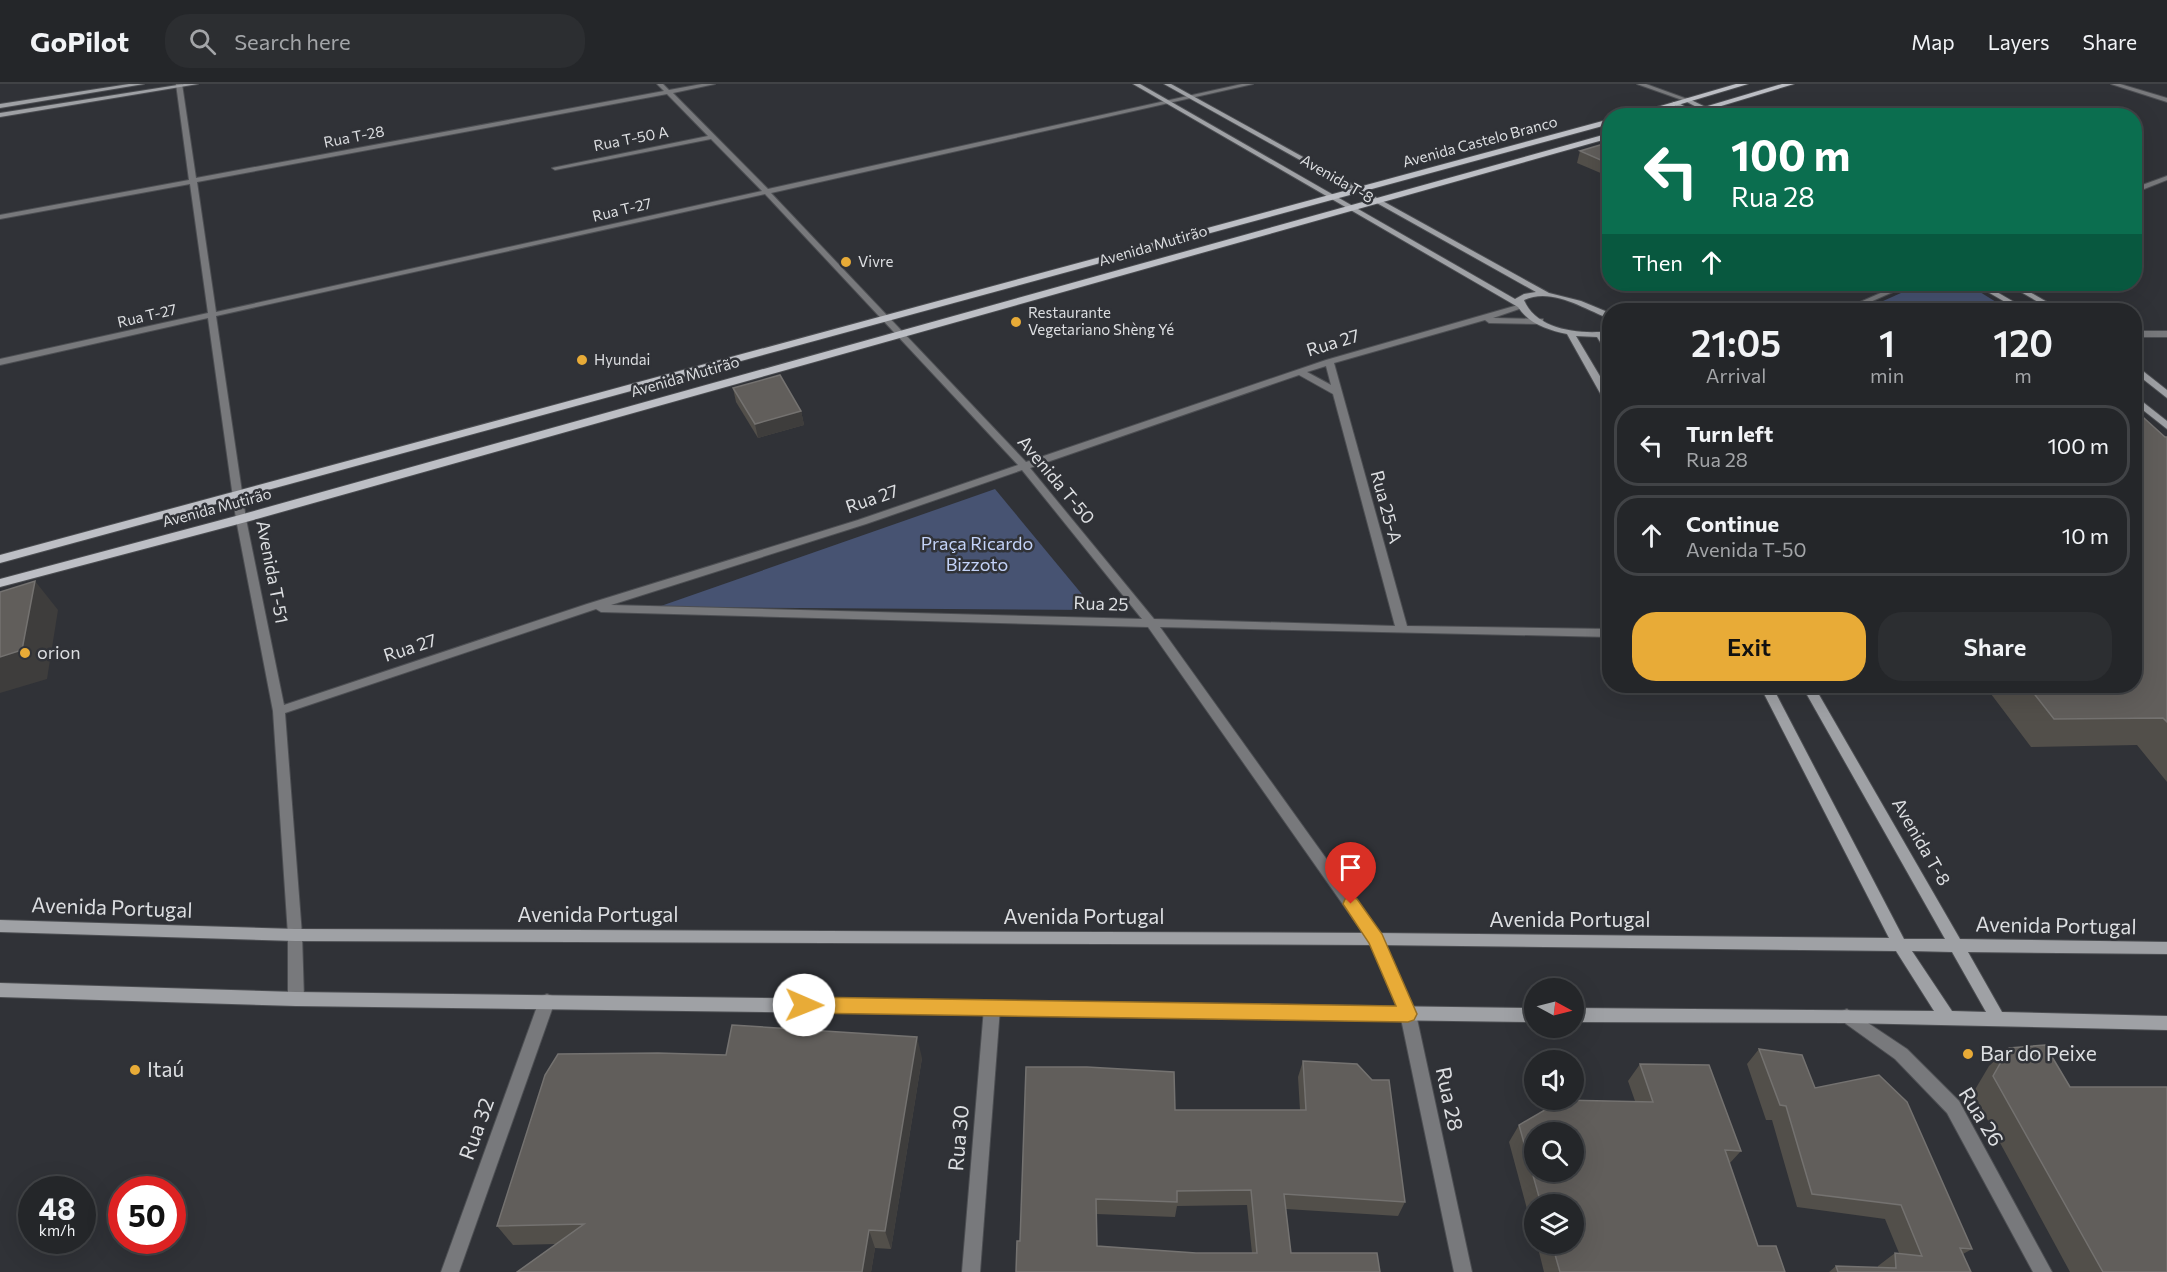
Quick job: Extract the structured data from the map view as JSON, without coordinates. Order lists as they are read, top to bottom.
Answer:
{
  "streets": {
    "main road": [
      "Avenida Castelo Branco",
      "Avenida T-8",
      "Avenida Mutirão",
      "Avenida Portugal"
    ],
    "street": [
      "Rua T-28",
      "Rua T-50 A",
      "Rua T-27",
      "Rua 27",
      "Avenida T-50",
      "Rua 25-A",
      "Avenida T-51",
      "Rua 25",
      "Rua 28",
      "Rua 26",
      "Rua 32",
      "Rua 30"
    ]
  },
  "crossings": [
    ["Rua T-28", "Avenida T-50"],
    ["Rua T-28", "Avenida T-51"],
    ["Rua T-50 A", "Avenida T-50"],
    ["Avenida Castelo Branco", "Avenida T-8"],
    ["Avenida Castelo Branco", "Avenida Mutirão"],
    ["Avenida T-8", "Rua T-27"],
    ["Avenida T-8", "Avenida Mutirão"],
    ["Avenida T-8", "Rua 27"],
    ["Avenida T-8", "Avenida Portugal"],
    ["Rua T-27", "Avenida T-50"],
    ["Rua T-27", "Avenida T-51"],
    ["Avenida Mutirão", "Avenida T-50"],
    ["Avenida Mutirão", "Avenida T-51"],
    ["Rua 27", "Avenida T-50"],
    ["Rua 27", "Rua 25-A"],
    ["Rua 27", "Avenida T-51"],
    ["Rua 27", "Rua 25"],
    ["Avenida T-50", "Rua 25"],
    ["Avenida T-50", "Avenida Portugal"],
    ["Avenida T-50", "Rua 28"],
    ["Rua 25-A", "Rua 25"],
    ["Avenida T-51", "Avenida Portugal"],
    ["Avenida Portugal", "Rua 28"]
  ],
  "parks": ["Praça Ricardo Bizzoto"],
  "places": [
    "Vivre",
    "Restaurante Vegetariano Shèng Yé",
    "Hyundai",
    "orion",
    "Bar do Peixe",
    "Itaú"
  ],
  "north": "right",
  "page": {
    "header": "GoPilot",
    "search": "Search here",
    "nav": ["Map", "Layers", "Share"],
    "turn": ["100 m", "Rua 28"],
    "then": "Then",
    "eta": [
      "21:05",
      "Arrival",
      "1",
      "min",
      "120",
      "m"
    ],
    "list": [
      {
        "name": "Turn left",
        "note": "Rua 28",
        "value": "100 m"
      },
      {
        "name": "Continue",
        "note": "Avenida T-50",
        "value": "10 m"
      }
    ],
    "buttons": ["Exit", "Share"],
    "speed": "48 km/h",
    "limit": "50"
  }
}
